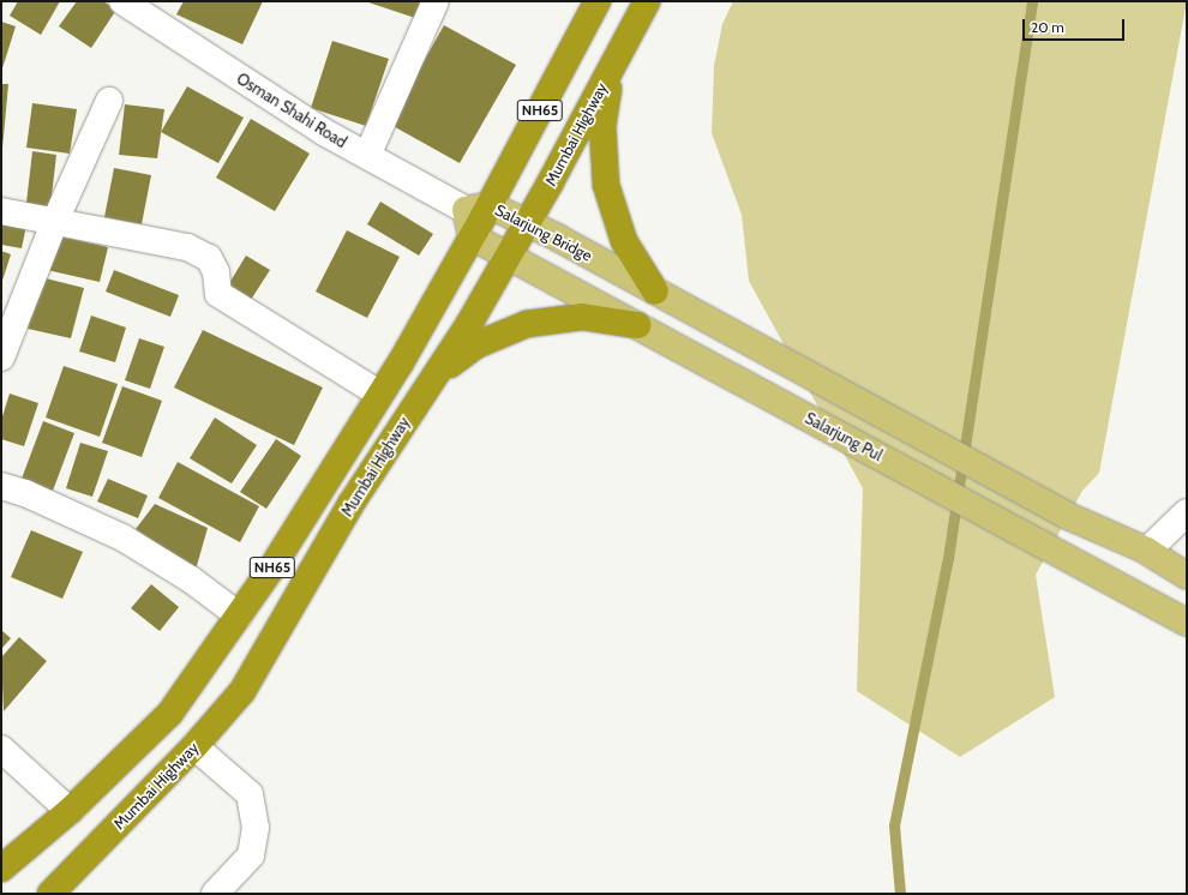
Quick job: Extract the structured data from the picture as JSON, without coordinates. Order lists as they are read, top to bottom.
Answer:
{
  "streets": {
    "highway": ["NH65", "Mumbai Highway"],
    "main road": ["Salarjung Bridge", "Salarjung Pul"],
    "street": ["Osman Shahi Road"]
  },
  "crossings": [
    ["Osman Shahi Road", "NH65"],
    ["Osman Shahi Road", "Salarjung Bridge"],
    ["NH65", "Salarjung Bridge"],
    ["Mumbai Highway", "Salarjung Bridge"]
  ],
  "scale_bar": "20 m"
}
